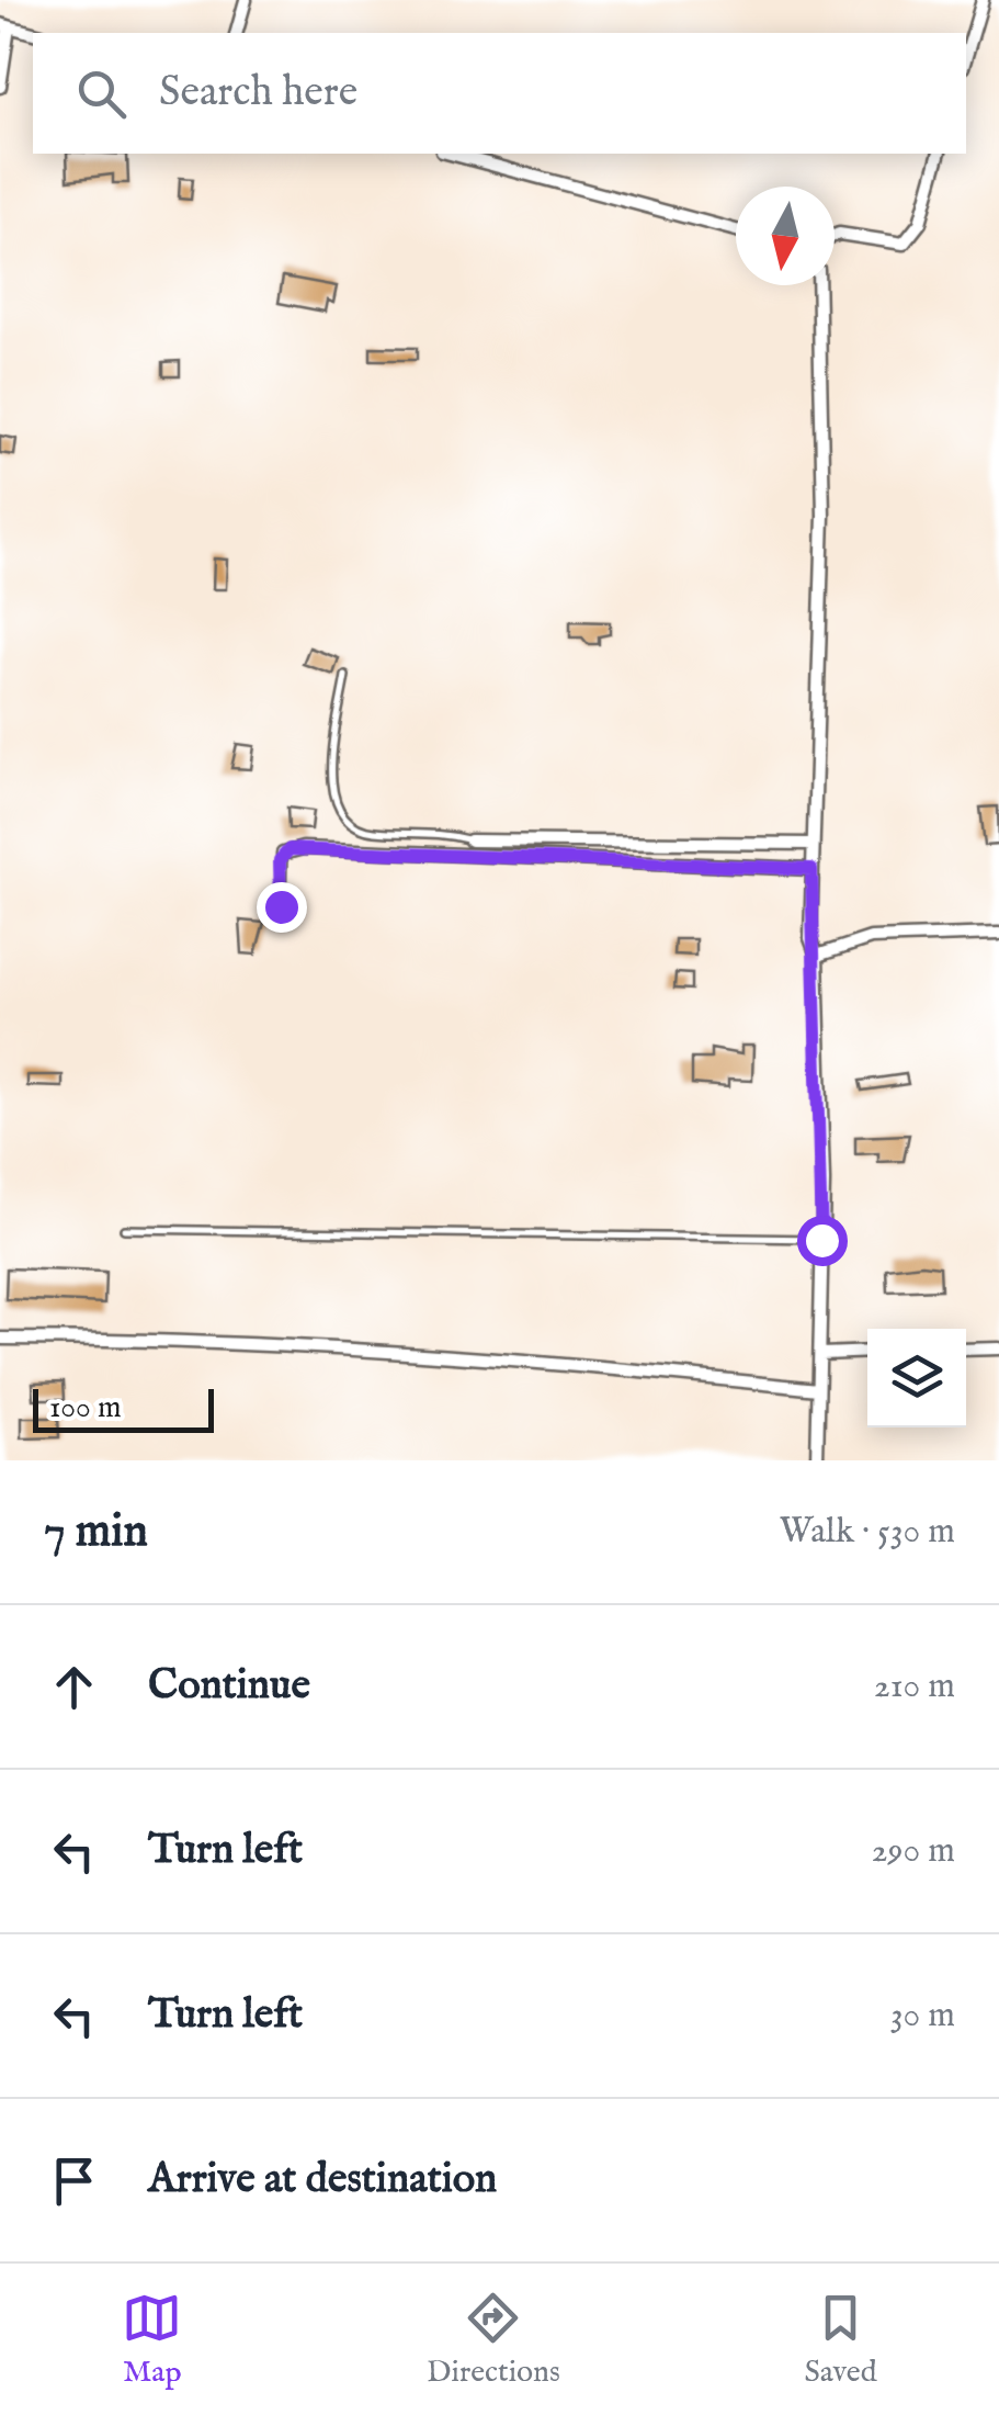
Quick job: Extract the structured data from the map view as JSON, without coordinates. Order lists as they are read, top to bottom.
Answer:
{
  "scale_bar": "100 m",
  "north": "bottom",
  "page": {
    "search": "Search here",
    "scale": "100 m",
    "heading": ["7 min", "Walk · 530 m"],
    "list": [
      ["Continue", "210 m"],
      ["Turn left", "290 m"],
      ["Turn left", "30 m"],
      "Arrive at destination"
    ],
    "nav": ["Map", "Directions", "Saved"]
  }
}
